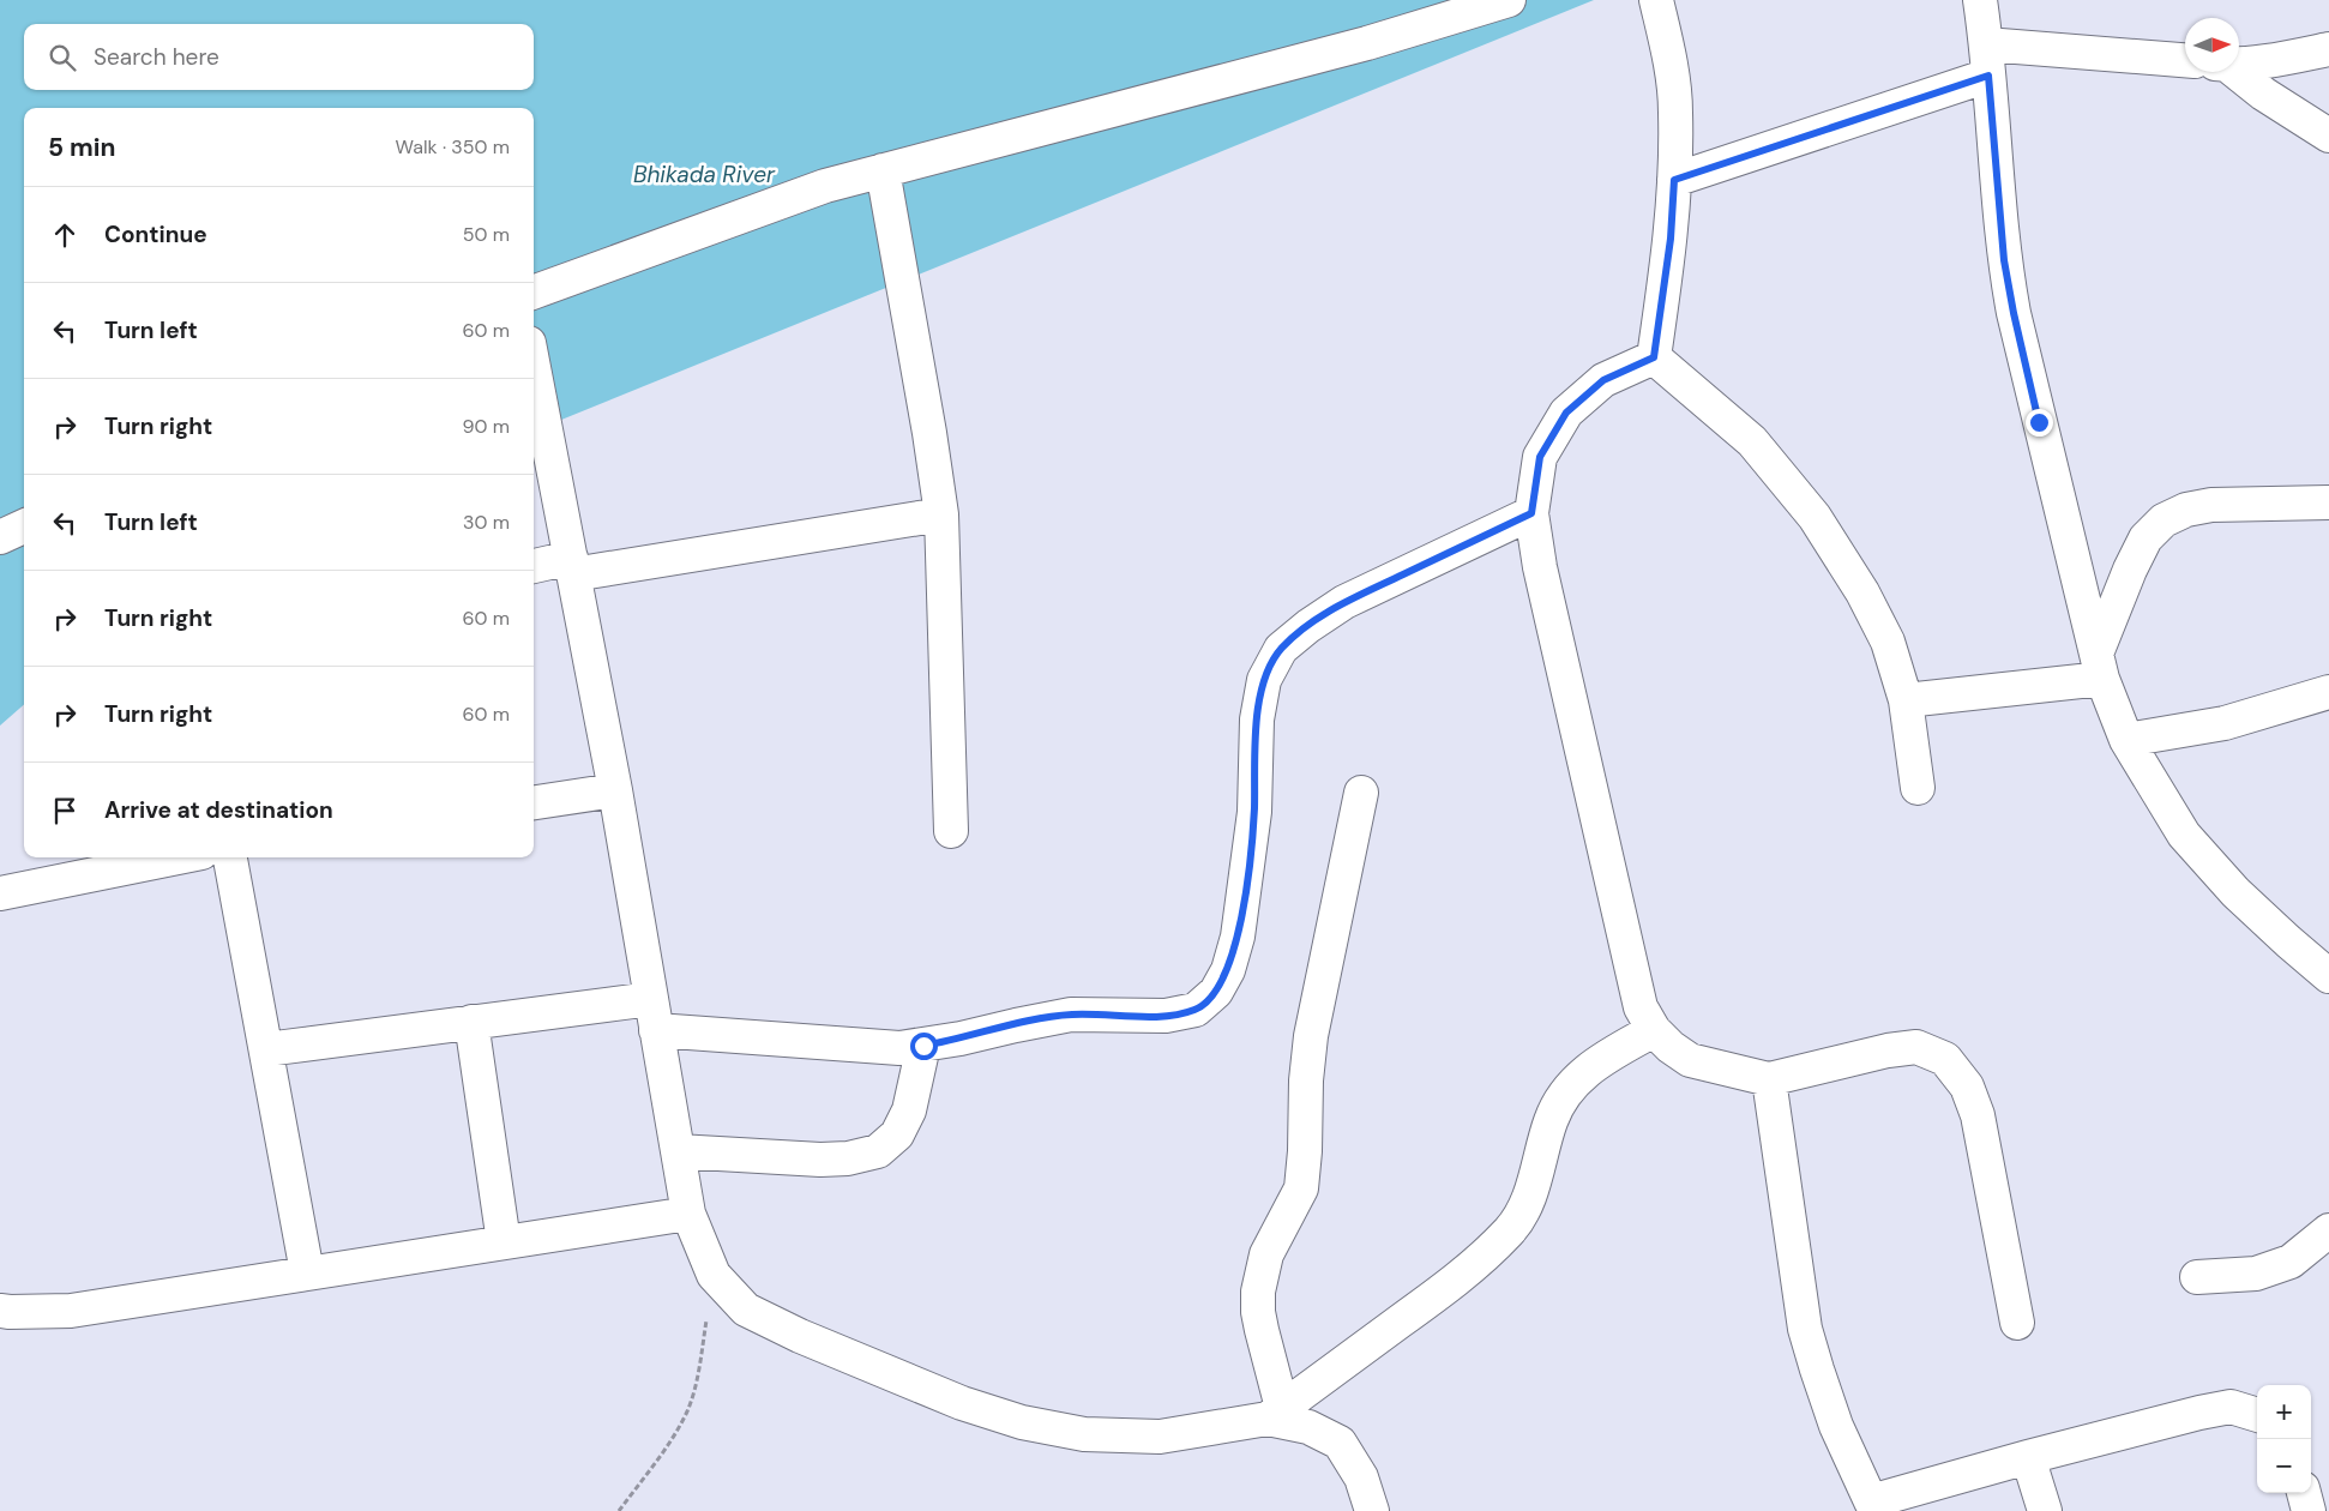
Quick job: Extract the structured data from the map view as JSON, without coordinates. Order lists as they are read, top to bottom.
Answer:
{
  "water": ["Bhikada River"],
  "north": "right",
  "page": {
    "search": "Search here",
    "heading": ["5 min", "Walk · 350 m"],
    "list": [
      ["Continue", "50 m"],
      ["Turn left", "60 m"],
      ["Turn right", "90 m"],
      ["Turn left", "30 m"],
      ["Turn right", "60 m"],
      ["Turn right", "60 m"],
      "Arrive at destination"
    ],
    "map_buttons": ["+", "−"]
  }
}
